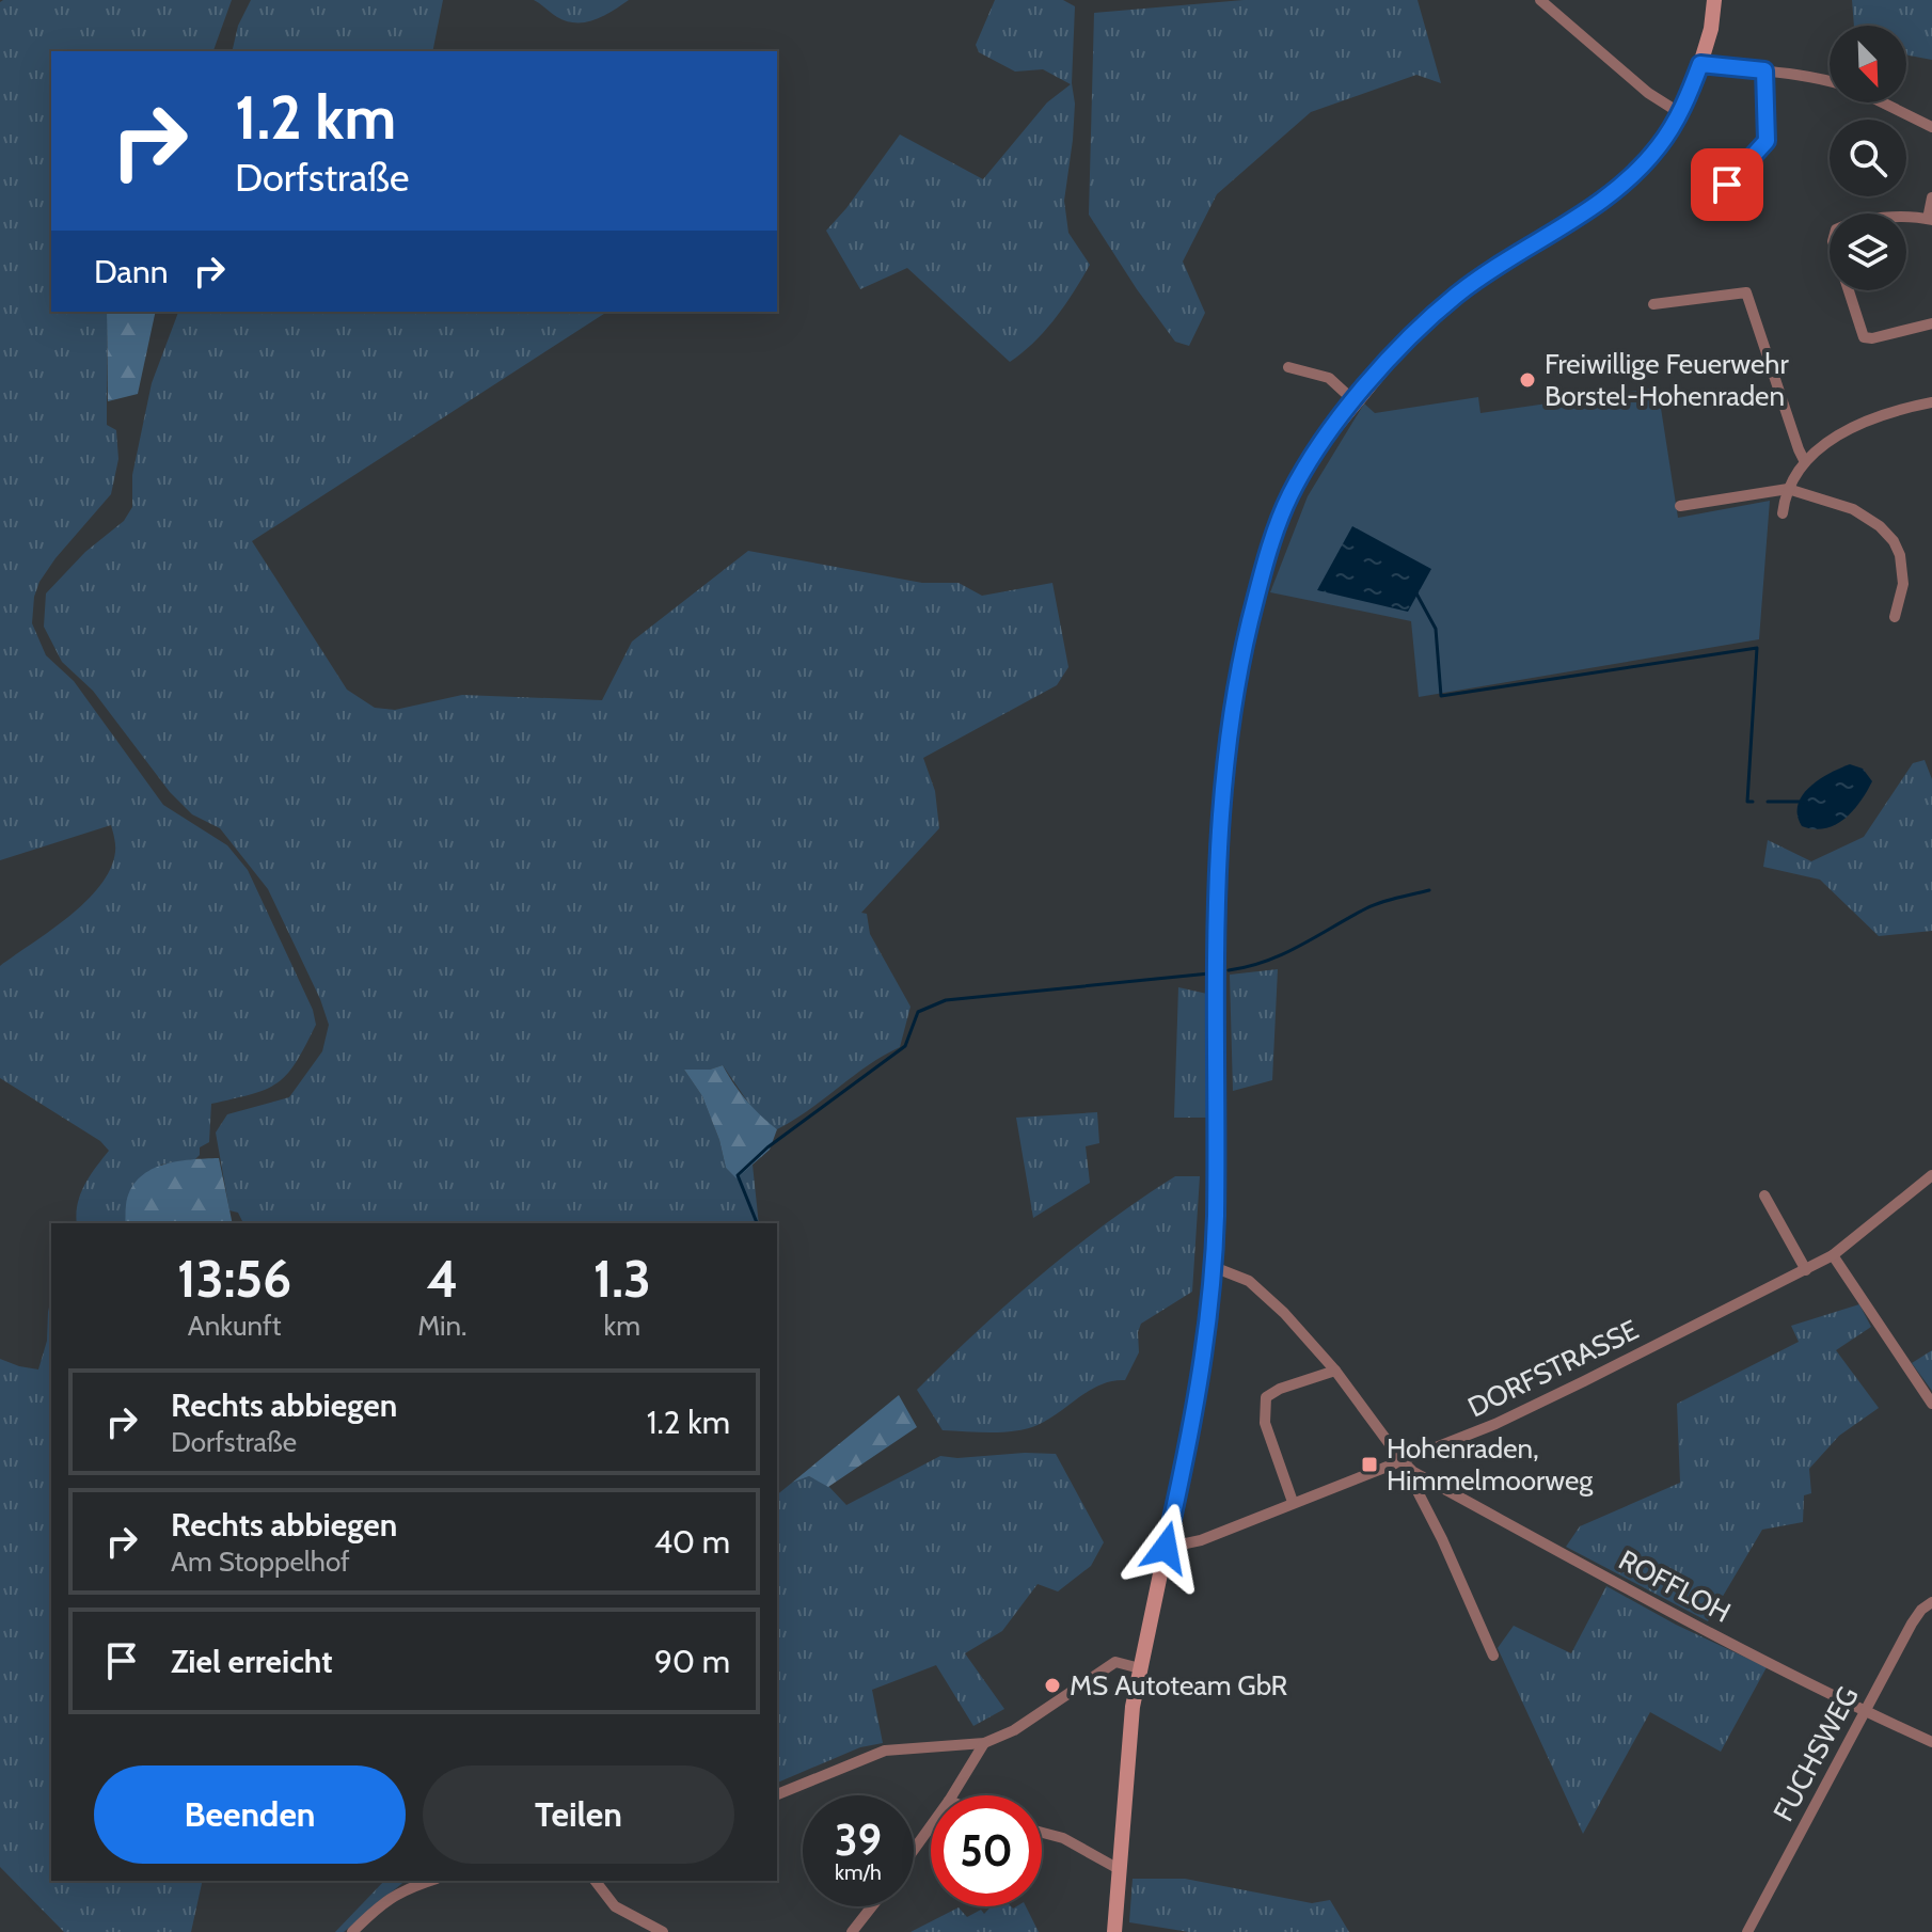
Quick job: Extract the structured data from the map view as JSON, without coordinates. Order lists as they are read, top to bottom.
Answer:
{
  "streets": {
    "street": ["DORFSTRASSE", "ROFFLOH", "FUCHSWEG"]
  },
  "crossings": [
    ["DORFSTRASSE", "ROFFLOH"],
    ["ROFFLOH", "FUCHSWEG"]
  ],
  "places": {
    "other": ["Freiwillige Feuerwehr Borstel-Hohenraden", "MS Autoteam GbR"],
    "transit": ["Hohenraden, Himmelmoorweg"]
  },
  "north": "bottom right",
  "page": {
    "turn": ["1.2 km", "Dorfstraße"],
    "then": "Dann",
    "eta": [
      "13:56",
      "Ankunft",
      "4",
      "Min.",
      "1.3",
      "km"
    ],
    "list": [
      {
        "name": "Rechts abbiegen",
        "note": "Dorfstraße",
        "value": "1.2 km"
      },
      {
        "name": "Rechts abbiegen",
        "note": "Am Stoppelhof",
        "value": "40 m"
      },
      {
        "name": "Ziel erreicht",
        "value": "90 m"
      }
    ],
    "buttons": ["Beenden", "Teilen"],
    "speed": "39 km/h",
    "limit": "50"
  }
}
